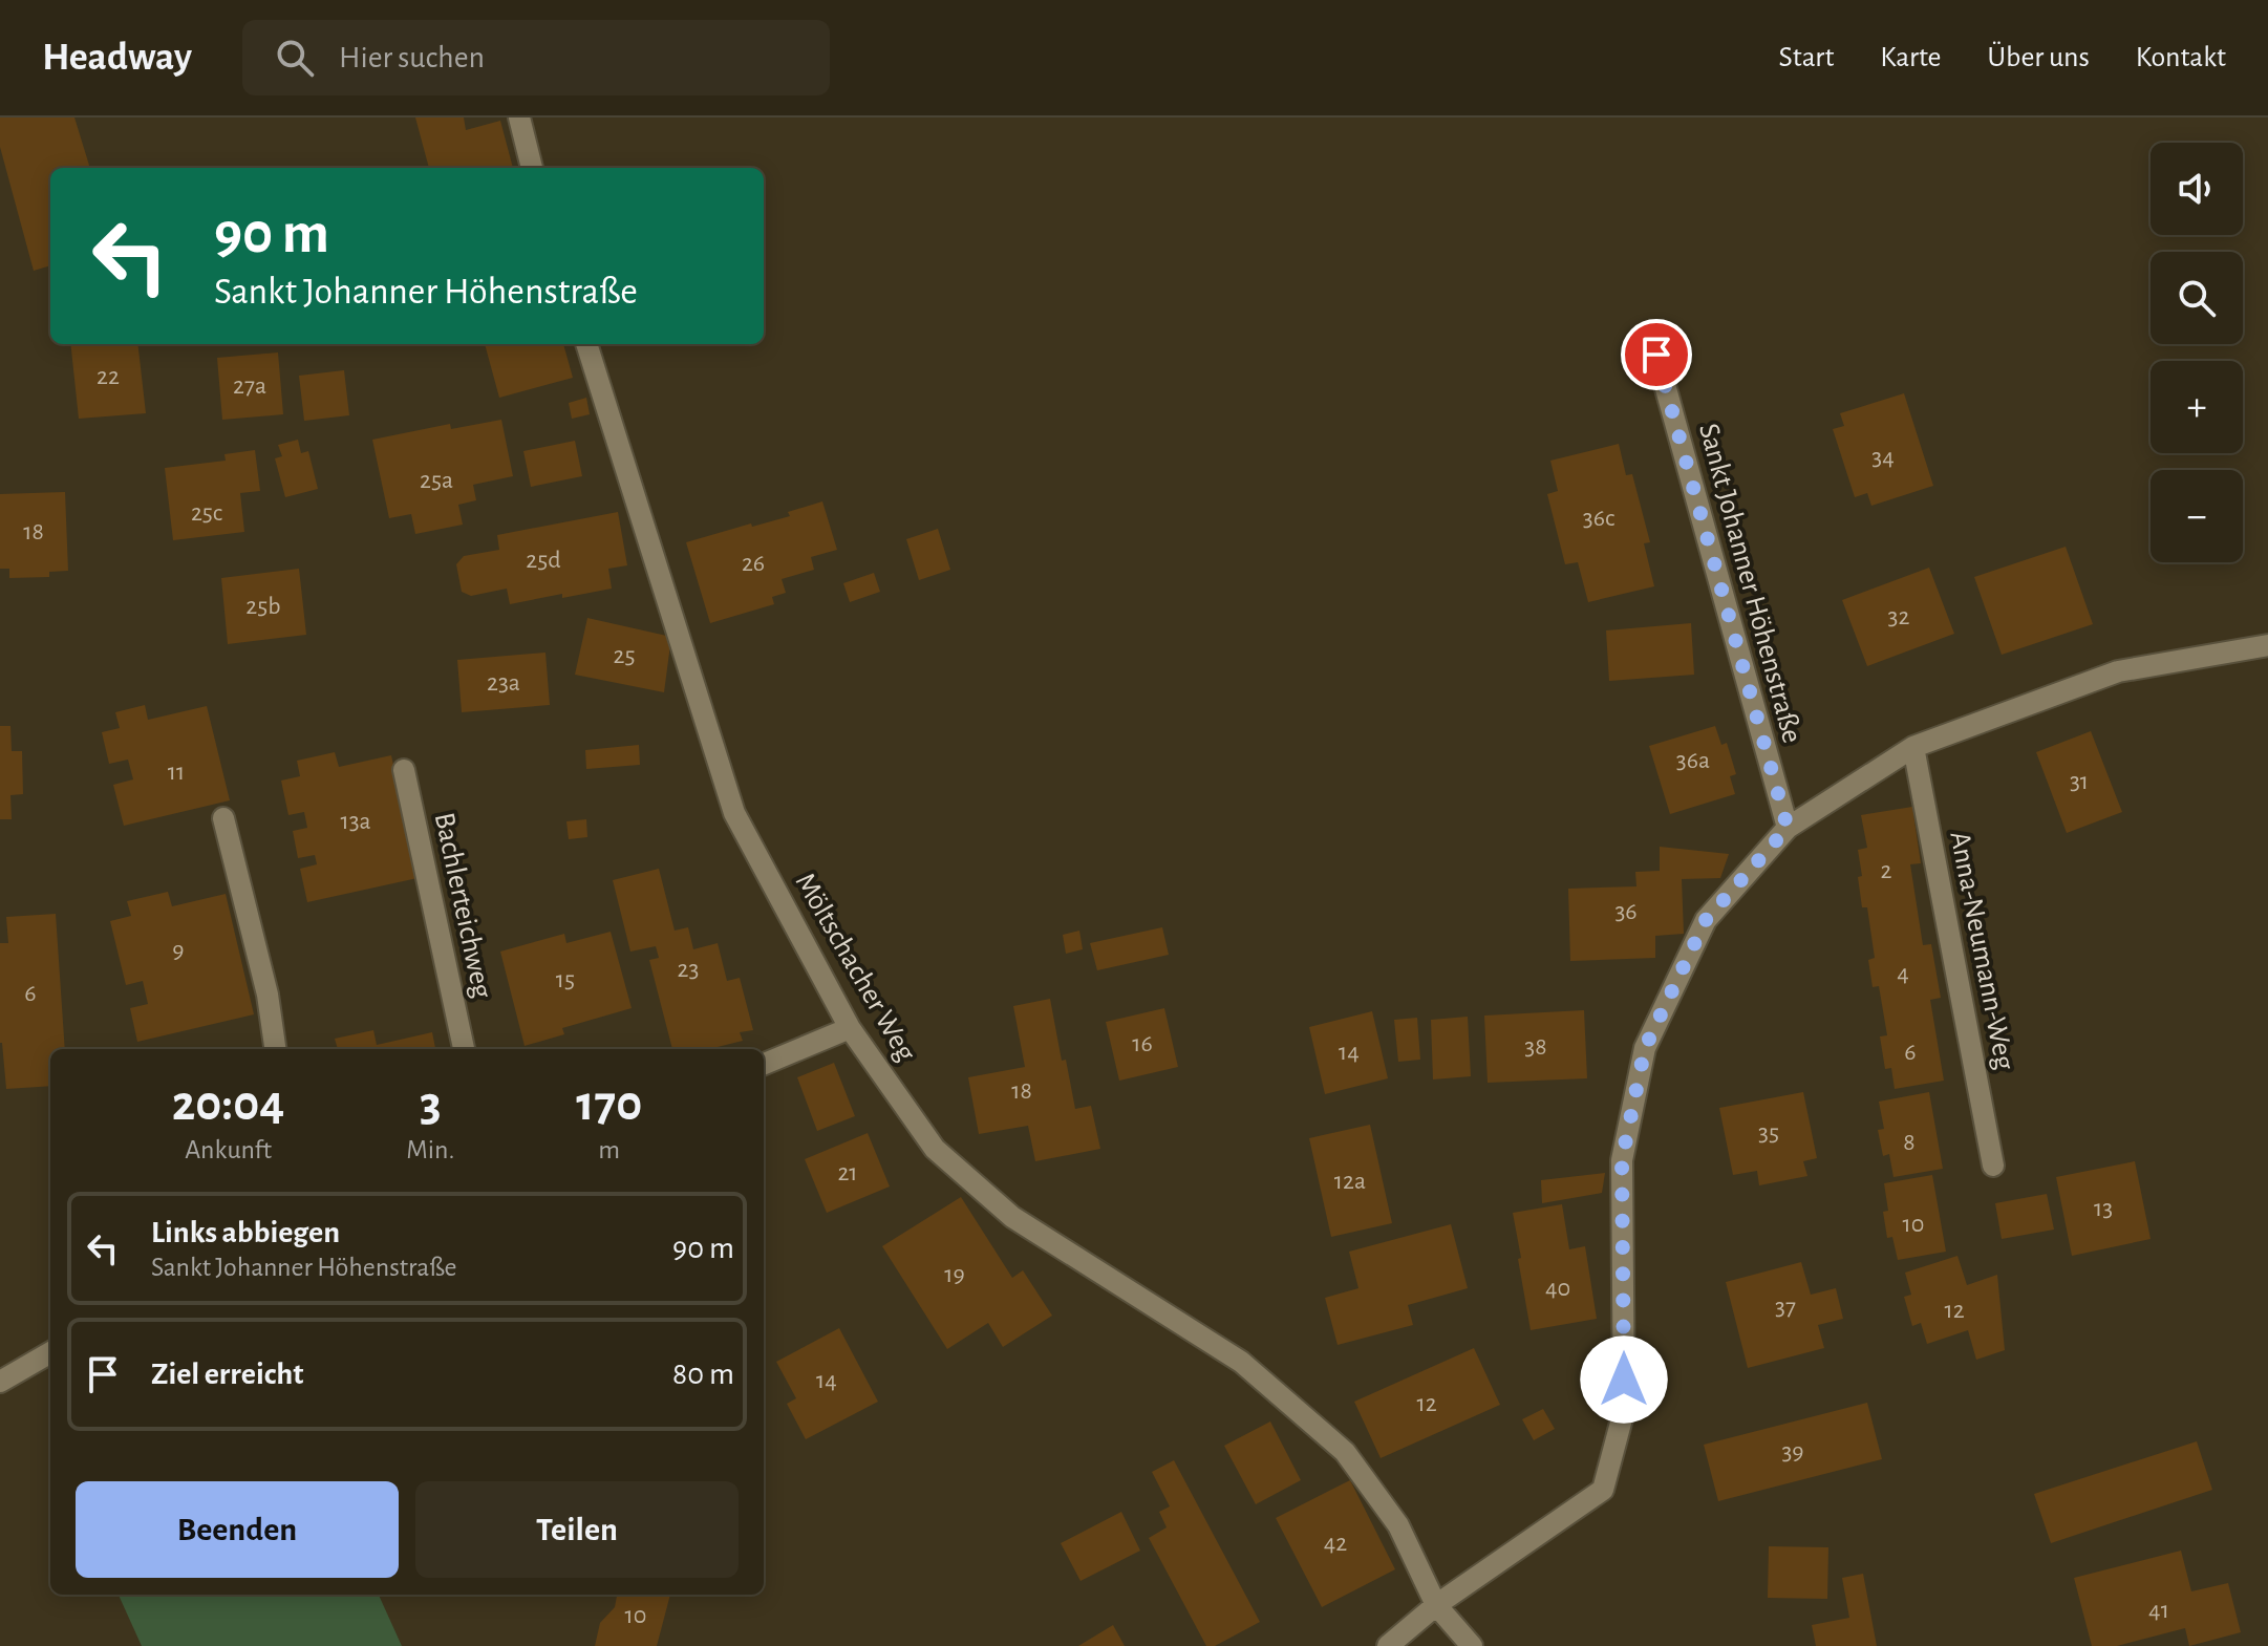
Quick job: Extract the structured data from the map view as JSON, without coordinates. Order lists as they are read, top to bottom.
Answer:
{
  "streets": {
    "street": [
      "Sankt Johanner Höhenstraße",
      "Bachlerteichweg",
      "Anna-Neumann-Weg",
      "Möltschacher Weg"
    ]
  },
  "house_numbers": [
    "22",
    "27a",
    "34",
    "25a",
    "25c",
    "36c",
    "18",
    "25d",
    "26",
    "25b",
    "32",
    "25",
    "23a",
    "36a",
    "11",
    "31",
    "13a",
    "2",
    "36",
    "9",
    "23",
    "4",
    "15",
    "6",
    "16",
    "38",
    "14",
    "6",
    "18",
    "35",
    "8",
    "21",
    "12a",
    "13",
    "10",
    "19",
    "40",
    "37",
    "12",
    "14",
    "12",
    "39",
    "42",
    "41",
    "10"
  ],
  "page": {
    "header": "Headway",
    "search": "Hier suchen",
    "nav": [
      "Start",
      "Karte",
      "Über uns",
      "Kontakt"
    ],
    "map_buttons": ["+", "−"],
    "turn": ["90 m", "Sankt Johanner Höhenstraße"],
    "eta": [
      "20:04",
      "Ankunft",
      "3",
      "Min.",
      "170",
      "m"
    ],
    "list": [
      {
        "name": "Links abbiegen",
        "note": "Sankt Johanner Höhenstraße",
        "value": "90 m"
      },
      {
        "name": "Ziel erreicht",
        "value": "80 m"
      }
    ],
    "buttons": ["Beenden", "Teilen"]
  }
}
